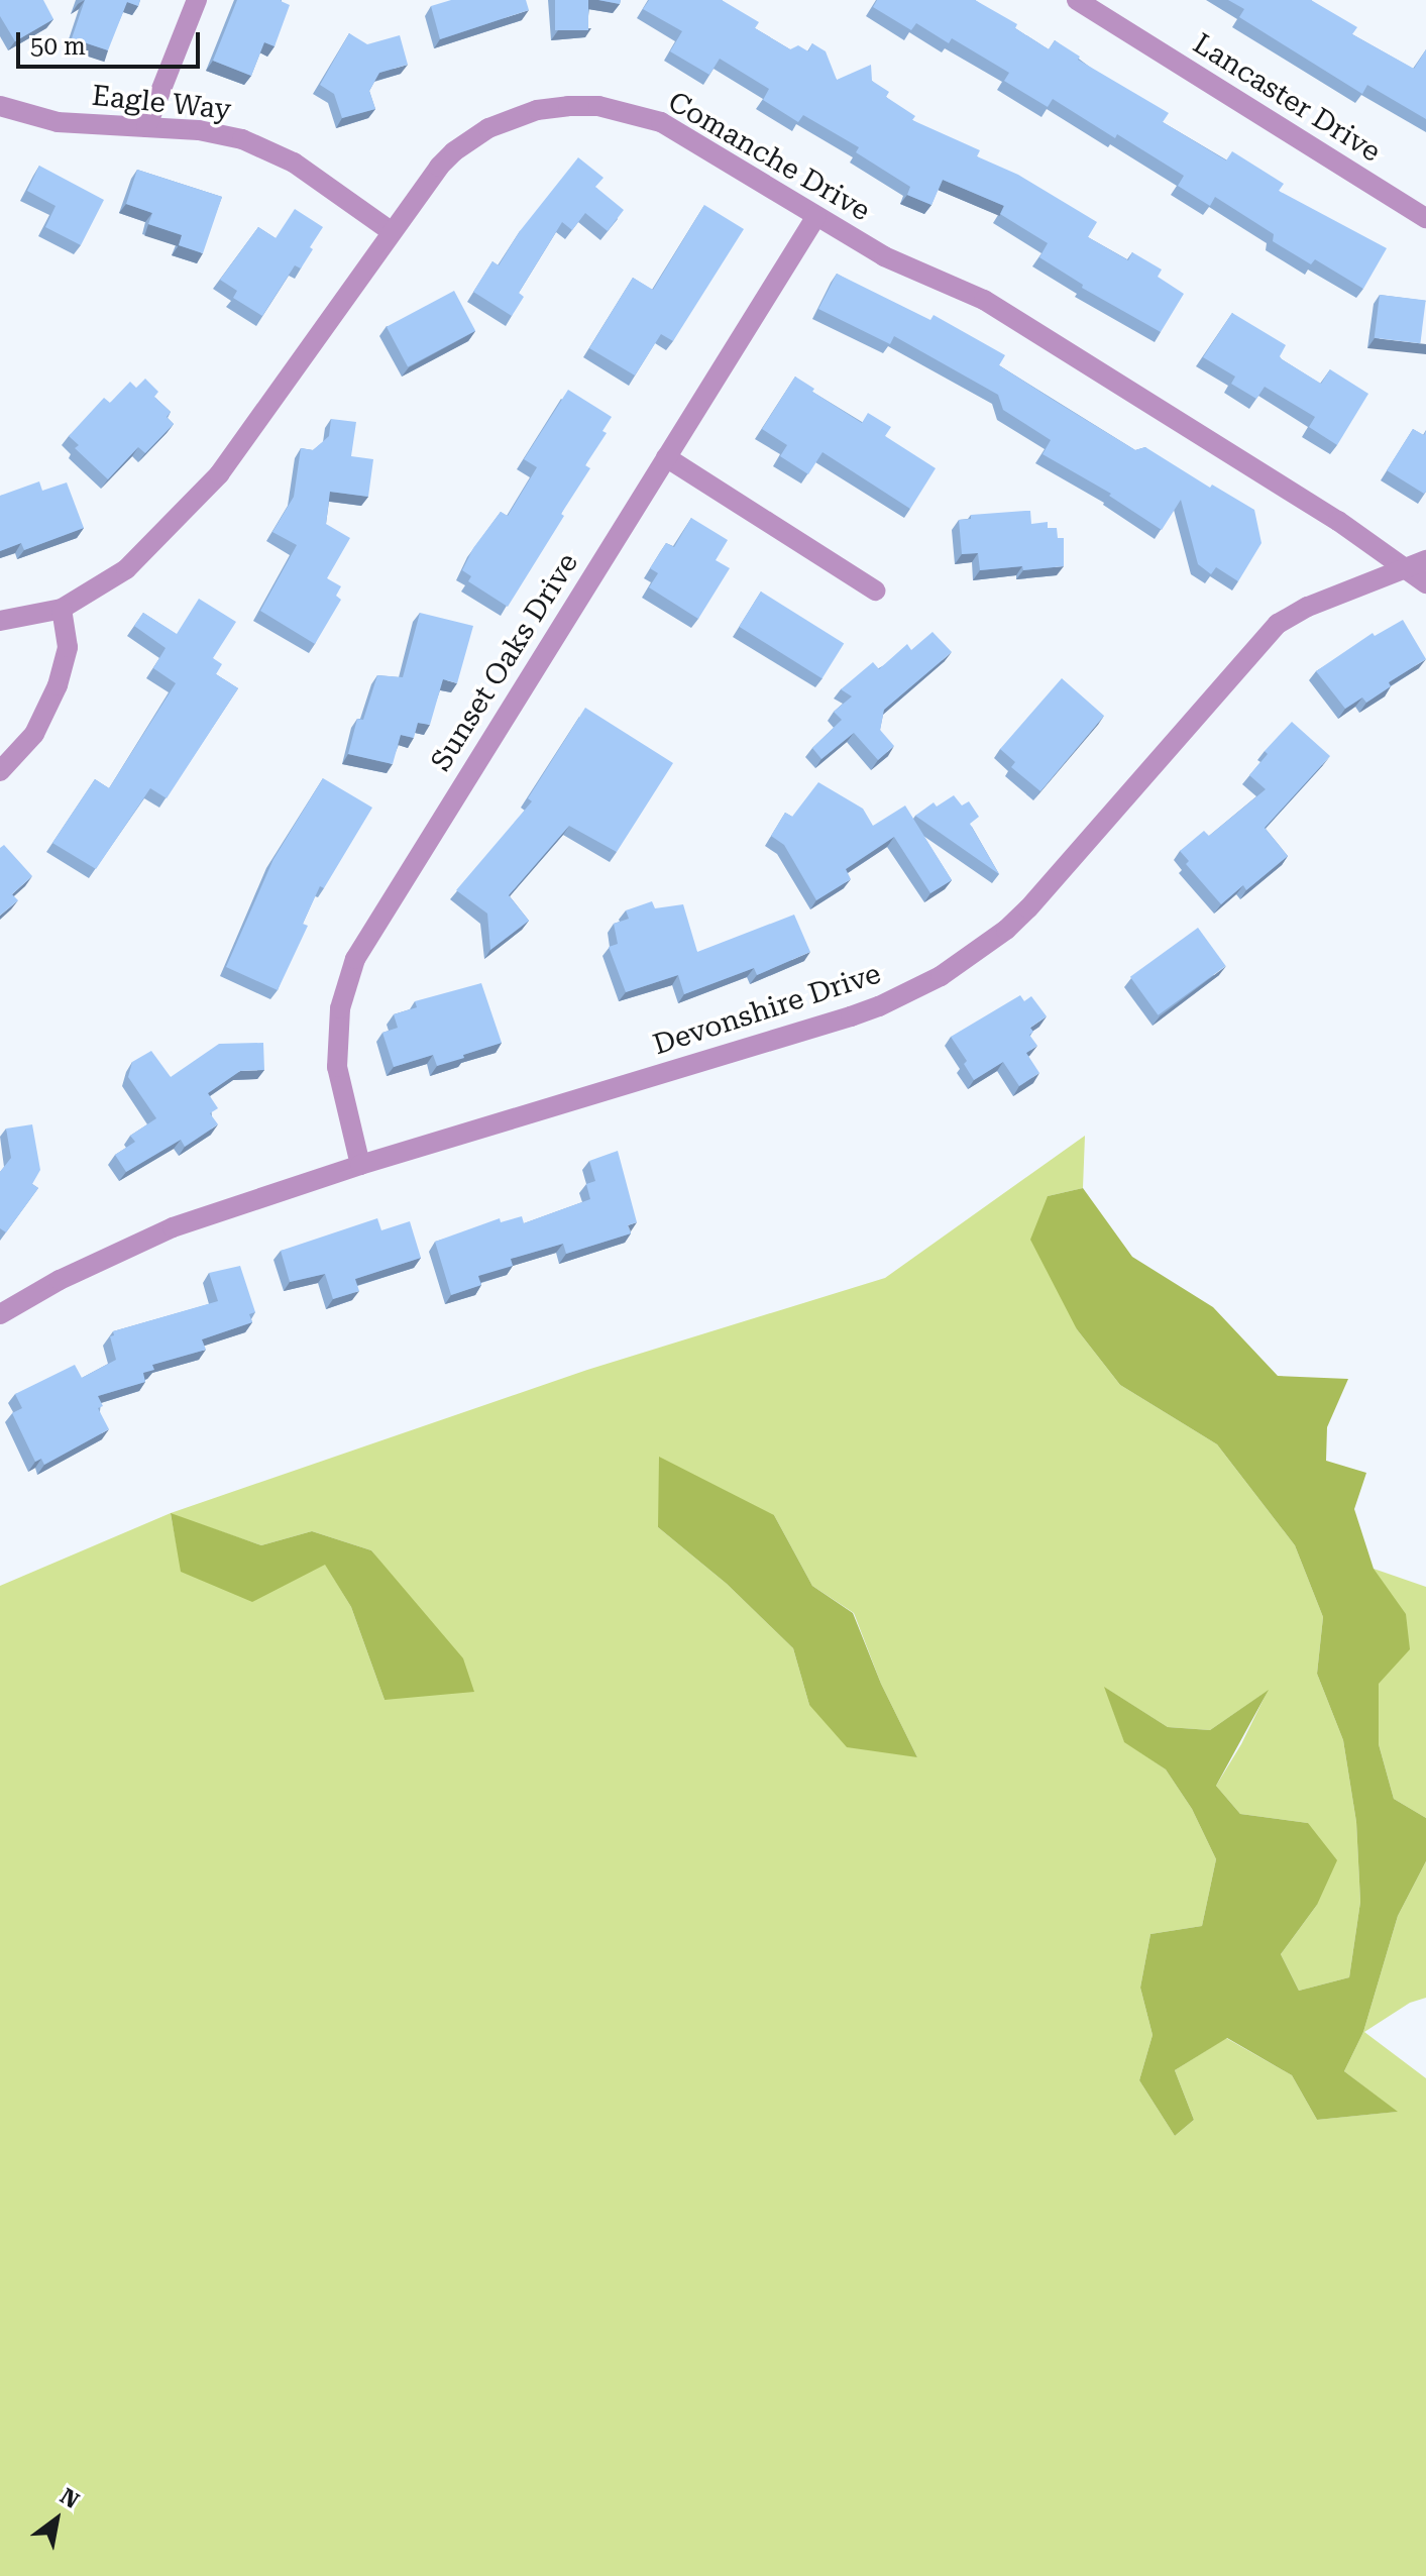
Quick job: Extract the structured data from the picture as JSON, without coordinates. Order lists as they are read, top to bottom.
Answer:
{
  "streets": {
    "street": [
      "Lancaster Drive",
      "Eagle Way",
      "Comanche Drive",
      "Sunset Oaks Drive",
      "Devonshire Drive"
    ]
  },
  "crossings": [
    ["Eagle Way", "Comanche Drive"],
    ["Comanche Drive", "Sunset Oaks Drive"],
    ["Comanche Drive", "Devonshire Drive"],
    ["Sunset Oaks Drive", "Devonshire Drive"]
  ],
  "scale_bar": "50 m",
  "north": "top right"
}
